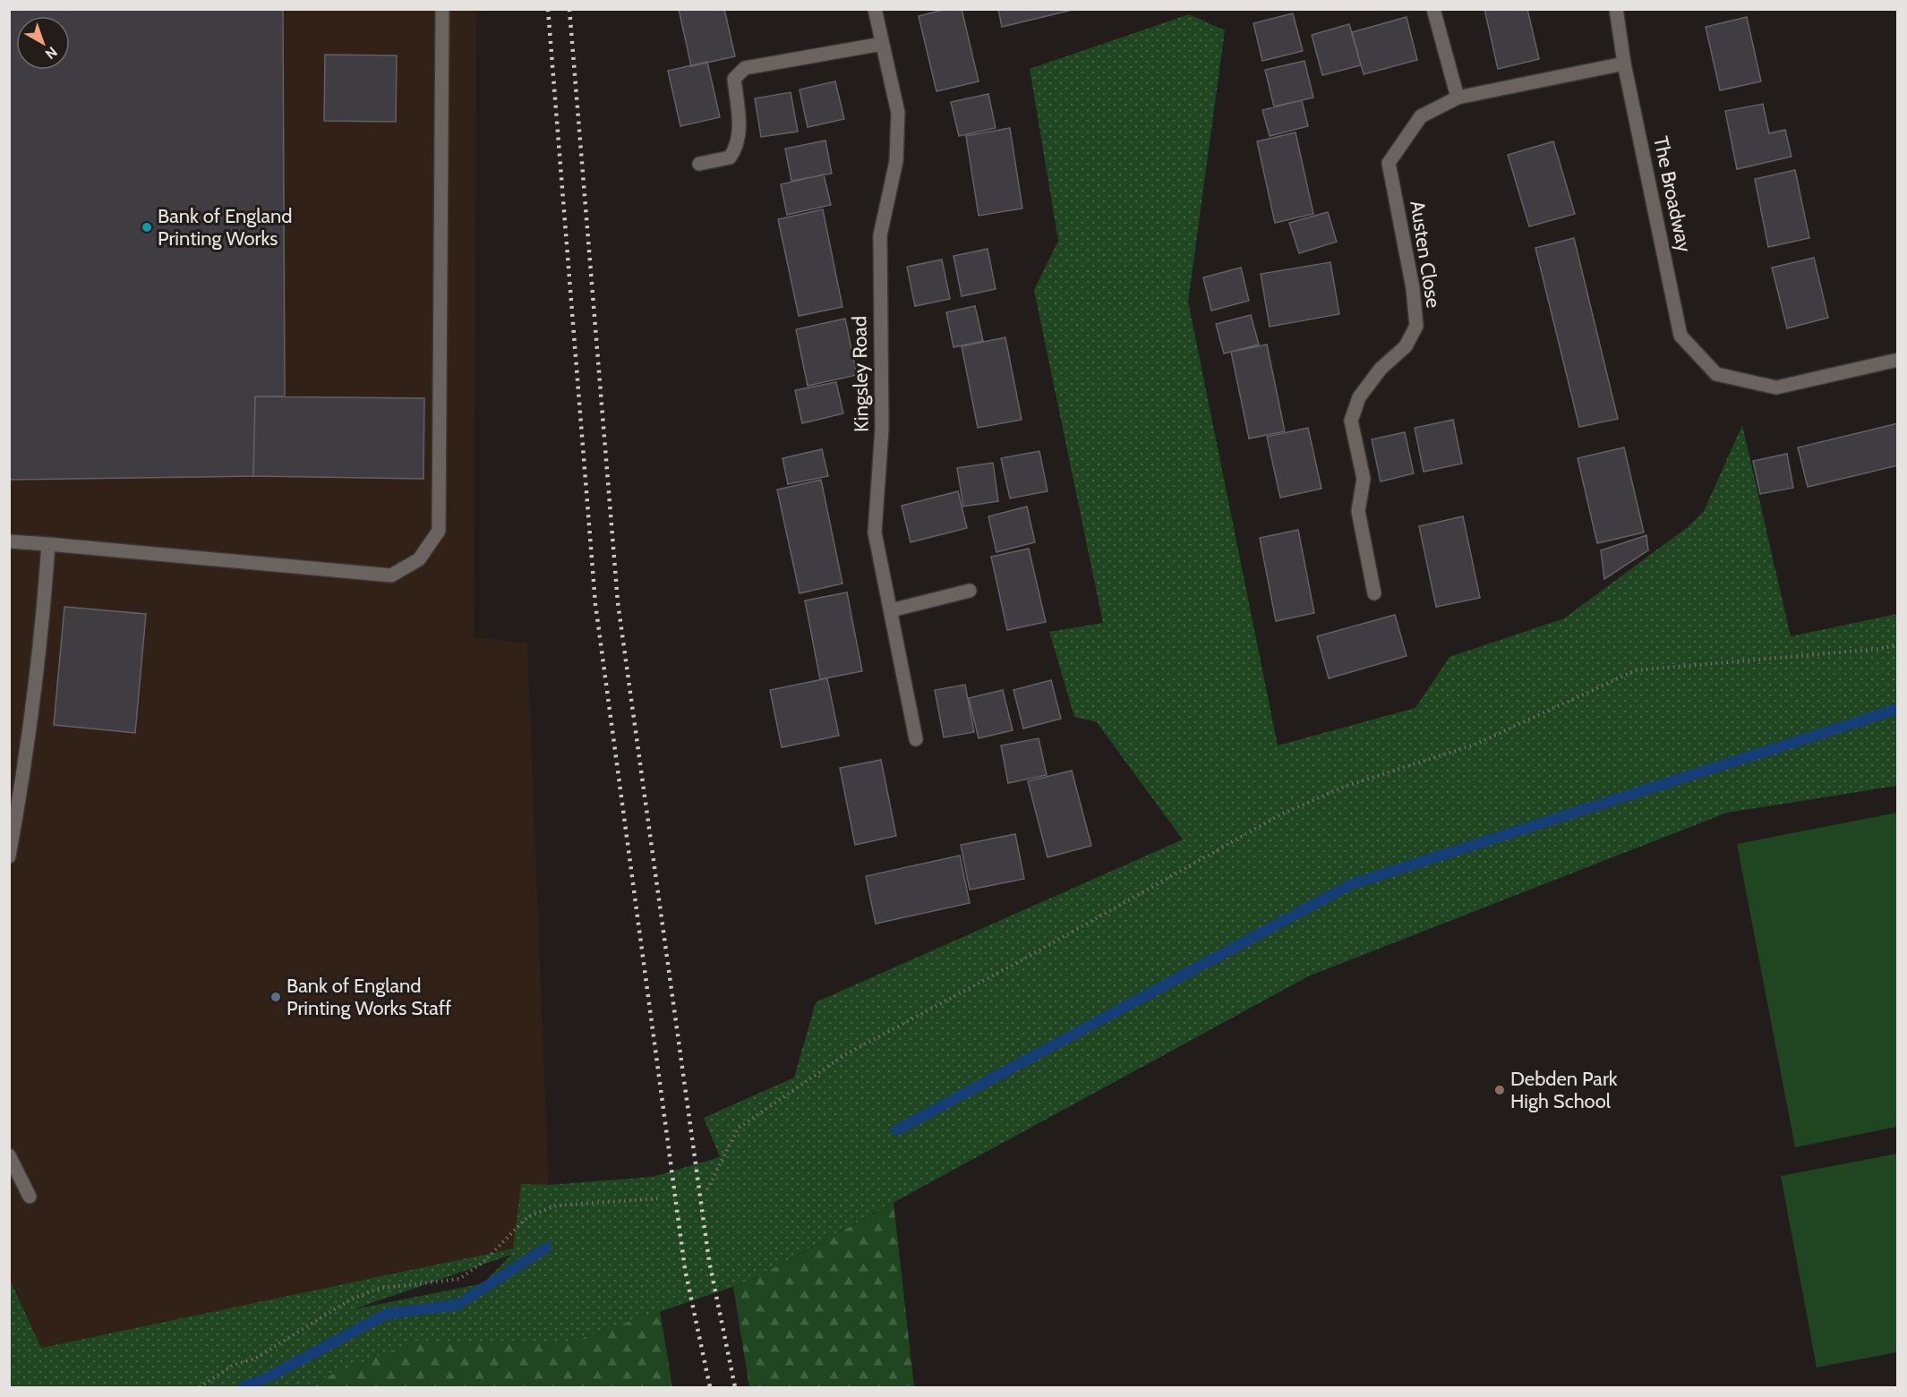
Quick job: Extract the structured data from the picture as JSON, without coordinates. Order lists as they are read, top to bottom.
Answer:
{
  "streets": {
    "street": ["The Broadway", "Austen Close", "Kingsley Road"]
  },
  "crossings": [
    ["The Broadway", "Austen Close"]
  ],
  "places": ["Bank of England Printing Works", "Bank of England Printing Works Staff", "Debden Park High School"],
  "north": "bottom right"
}
